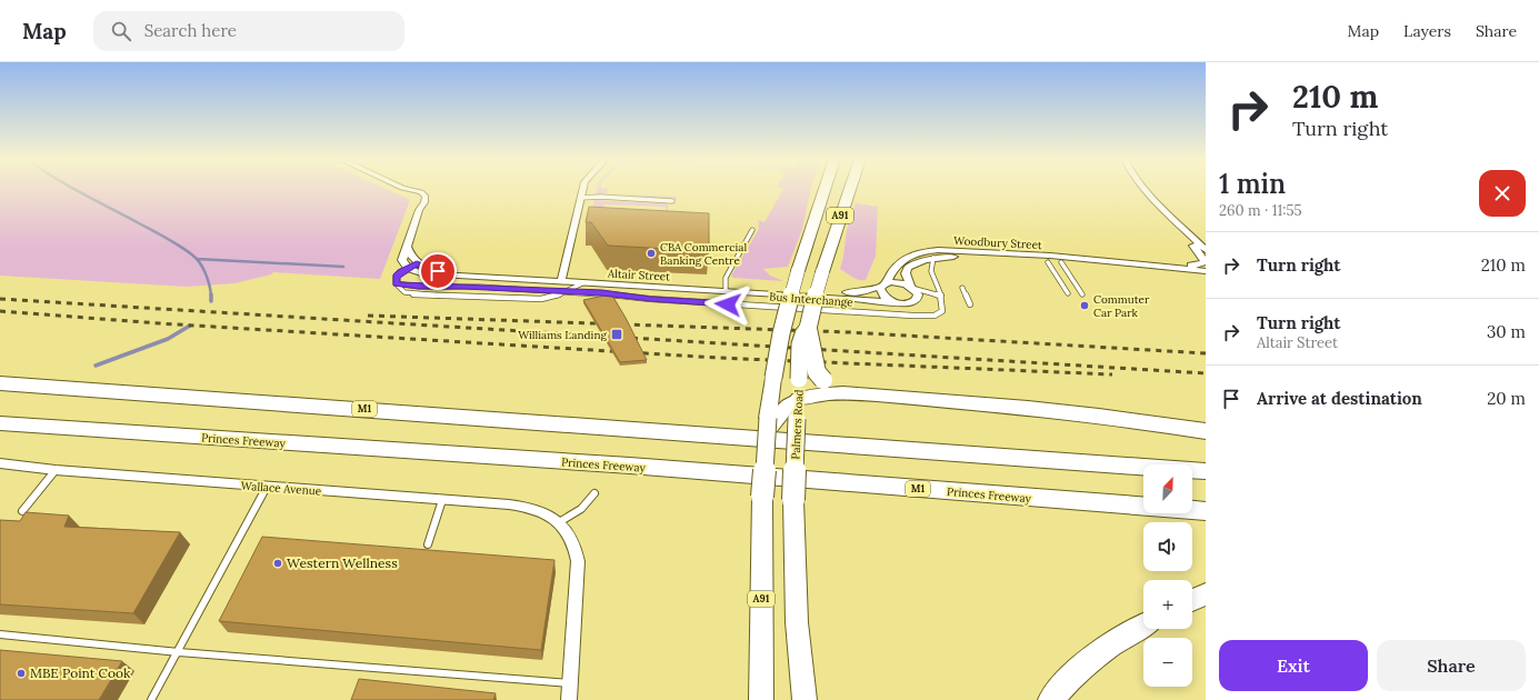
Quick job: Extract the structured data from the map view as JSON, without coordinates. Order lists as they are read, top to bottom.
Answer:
{
  "streets": {
    "highway": [
      "A91",
      "M1",
      "Palmers Road",
      "Princes Freeway"
    ],
    "street": ["Woodbury Street", "Altair Street", "Wallace Avenue"],
    "lane": ["Bus Interchange"]
  },
  "crossings": [
    ["Woodbury Street", "Altair Street"]
  ],
  "places": {
    "other": [
      "CBA Commercial Banking Centre",
      "Commuter Car Park",
      "Western Wellness",
      "MBE Point Cook"
    ],
    "transit": ["Williams Landing"]
  },
  "north": "top right",
  "page": {
    "header": "Map",
    "search": "Search here",
    "nav": ["Map", "Layers", "Share"],
    "turn": ["210 m", "Turn right"],
    "heading": ["1 min", "260 m · 11:55"],
    "list": [
      {
        "name": "Turn right",
        "value": "210 m"
      },
      {
        "name": "Turn right",
        "note": "Altair Street",
        "value": "30 m"
      },
      {
        "name": "Arrive at destination",
        "value": "20 m"
      }
    ],
    "map_buttons": ["+", "−"],
    "buttons": ["Exit", "Share"]
  }
}
